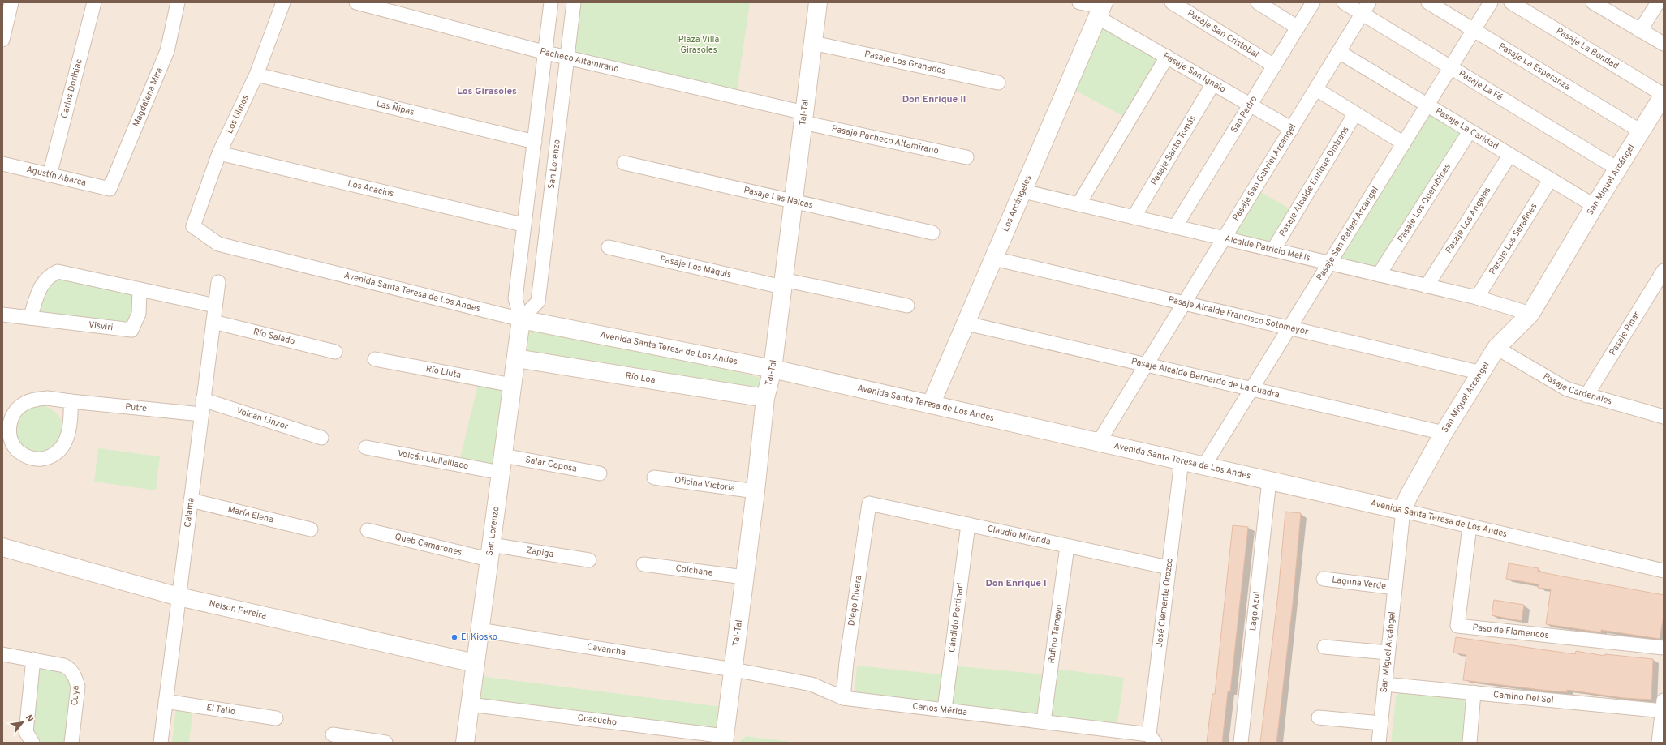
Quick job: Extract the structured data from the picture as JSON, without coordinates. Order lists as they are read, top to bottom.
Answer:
{
  "streets": {
    "street": [
      "Pasaje San Cristóbal",
      "Pasaje La Bondad",
      "Pacheco Altamirano",
      "Pasaje Los Granados",
      "Pasaje La Esperanza",
      "Pasaje San Ignaio",
      "Pasaje La Fé",
      "Carlos Dorlhiac",
      "Magdalena Mira",
      "Las Ñipas",
      "Tal-Tal",
      "Los Ulmos",
      "San Pedro",
      "Pasaje La Caridad",
      "Pasaje Pacheco Altamirano",
      "Pasaje Santo Tomás",
      "San Lorenzo",
      "Pasaje San Gabriel Arcangel",
      "Agustín Abarca",
      "San Miguel Arcángel",
      "Pasaje Alcalde Enrique Dintrans",
      "Los Acacios",
      "Pasaje Las Nalcas",
      "Pasaje Los Querubines",
      "Los Arcángeles",
      "Pasaje Los Angeles",
      "Pasaje San Rafael Arcangel",
      "Pasaje Los Serafines",
      "Alcalde Patricio Mekis",
      "Pasaje Los Maquis",
      "Avenida Santa Teresa de Los Andes",
      "Pasaje Alcalde Francisco Sotomayor",
      "Visviri",
      "Pasaje Pinar",
      "Río Salado",
      "Río Lluta",
      "Río Loa",
      "Pasaje Alcalde Bernardo de La Cuadra",
      "Pasaje Cardenales",
      "Putre",
      "Volcán Linzor",
      "Volcán Llullaillaco",
      "Salar Coposa",
      "Oficina Victoria",
      "Calama",
      "María Elena",
      "Claudio Miranda",
      "Queb Camarones",
      "Zapiga",
      "Colchane",
      "Laguna Verde",
      "Diego Rivera",
      "José Clemente Orozco",
      "Nelson Pereira",
      "Lago Azul",
      "Cándido Portinari",
      "Paso de Flamencos",
      "Rufino Tamayo",
      "Cavancha",
      "Cuya",
      "Camino Del Sol",
      "El Tatio",
      "Carlos Mérida",
      "Ocacucho"
    ]
  },
  "crossings": [
    ["Pasaje San Cristóbal", "San Pedro"],
    ["Pasaje La Bondad", "San Miguel Arcángel"],
    ["Pacheco Altamirano", "Tal-Tal"],
    ["Pacheco Altamirano", "Pasaje Pacheco Altamirano"],
    ["Pacheco Altamirano", "San Lorenzo"],
    ["Pasaje Los Granados", "Tal-Tal"],
    ["Pasaje La Esperanza", "San Miguel Arcángel"],
    ["Pasaje La Esperanza", "Pasaje San Rafael Arcangel"],
    ["Pasaje San Ignaio", "San Pedro"],
    ["Pasaje San Ignaio", "Pasaje Santo Tomás"],
    ["Pasaje San Ignaio", "Pasaje San Gabriel Arcangel"],
    ["Pasaje San Ignaio", "Los Arcángeles"],
    ["Pasaje La Fé", "Pasaje San Gabriel Arcangel"],
    ["Pasaje La Fé", "San Miguel Arcángel"],
    ["Pasaje La Fé", "Pasaje San Rafael Arcangel"],
    ["Carlos Dorlhiac", "Agustín Abarca"],
    ["Magdalena Mira", "Agustín Abarca"],
    ["Las Ñipas", "Los Ulmos"],
    ["Las Ñipas", "San Lorenzo"],
    ["Tal-Tal", "Pasaje Pacheco Altamirano"],
    ["Tal-Tal", "Pasaje Las Nalcas"],
    ["Tal-Tal", "Pasaje Los Maquis"],
    ["Tal-Tal", "Avenida Santa Teresa de Los Andes"],
    ["Tal-Tal", "Río Loa"],
    ["Tal-Tal", "Oficina Victoria"],
    ["Tal-Tal", "Colchane"],
    ["Tal-Tal", "Cavancha"],
    ["Tal-Tal", "Carlos Mérida"],
    ["Tal-Tal", "Ocacucho"],
    ["Los Ulmos", "Los Acacios"],
    ["Los Ulmos", "Avenida Santa Teresa de Los Andes"],
    ["San Pedro", "Alcalde Patricio Mekis"],
    ["Pasaje La Caridad", "Pasaje San Gabriel Arcangel"],
    ["Pasaje La Caridad", "San Miguel Arcángel"],
    ["Pasaje La Caridad", "Pasaje Los Querubines"],
    ["Pasaje La Caridad", "Pasaje Los Angeles"],
    ["Pasaje La Caridad", "Pasaje San Rafael Arcangel"],
    ["Pasaje La Caridad", "Pasaje Los Serafines"],
    ["Pasaje Santo Tomás", "Alcalde Patricio Mekis"],
    ["San Lorenzo", "Los Acacios"],
    ["San Lorenzo", "Avenida Santa Teresa de Los Andes"],
    ["San Lorenzo", "Río Lluta"],
    ["San Lorenzo", "Río Loa"],
    ["San Lorenzo", "Volcán Llullaillaco"],
    ["San Lorenzo", "Salar Coposa"],
    ["San Lorenzo", "Queb Camarones"],
    ["San Lorenzo", "Zapiga"],
    ["San Lorenzo", "Nelson Pereira"],
    ["San Lorenzo", "Cavancha"],
    ["San Lorenzo", "Ocacucho"],
    ["Pasaje San Gabriel Arcangel", "Alcalde Patricio Mekis"],
    ["Pasaje San Gabriel Arcangel", "Avenida Santa Teresa de Los Andes"],
    ["Pasaje San Gabriel Arcangel", "Pasaje Alcalde Francisco Sotomayor"],
    ["Pasaje San Gabriel Arcangel", "Pasaje Alcalde Bernardo de La Cuadra"],
    ["San Miguel Arcángel", "Alcalde Patricio Mekis"],
    ["San Miguel Arcángel", "Avenida Santa Teresa de Los Andes"],
    ["San Miguel Arcángel", "Pasaje Alcalde Francisco Sotomayor"],
    ["San Miguel Arcángel", "Pasaje Alcalde Bernardo de La Cuadra"],
    ["San Miguel Arcángel", "Pasaje Cardenales"],
    ["San Miguel Arcángel", "Laguna Verde"],
    ["San Miguel Arcángel", "Camino Del Sol"],
    ["Pasaje Alcalde Enrique Dintrans", "Alcalde Patricio Mekis"],
    ["Pasaje Los Querubines", "Alcalde Patricio Mekis"],
    ["Los Arcángeles", "Alcalde Patricio Mekis"],
    ["Los Arcángeles", "Avenida Santa Teresa de Los Andes"],
    ["Los Arcángeles", "Pasaje Alcalde Francisco Sotomayor"],
    ["Los Arcángeles", "Pasaje Alcalde Bernardo de La Cuadra"],
    ["Pasaje Los Angeles", "Alcalde Patricio Mekis"],
    ["Pasaje San Rafael Arcangel", "Alcalde Patricio Mekis"],
    ["Pasaje San Rafael Arcangel", "Avenida Santa Teresa de Los Andes"],
    ["Pasaje San Rafael Arcangel", "Pasaje Alcalde Francisco Sotomayor"],
    ["Pasaje San Rafael Arcangel", "Pasaje Alcalde Bernardo de La Cuadra"],
    ["Pasaje Los Serafines", "Alcalde Patricio Mekis"],
    ["Avenida Santa Teresa de Los Andes", "José Clemente Orozco"],
    ["Avenida Santa Teresa de Los Andes", "Lago Azul"],
    ["Avenida Santa Teresa de Los Andes", "Paso de Flamencos"],
    ["Pasaje Pinar", "Pasaje Cardenales"],
    ["Río Salado", "Calama"],
    ["Putre", "Calama"],
    ["Volcán Linzor", "Calama"],
    ["Volcán Llullaillaco", "Salar Coposa"],
    ["Calama", "María Elena"],
    ["Calama", "Nelson Pereira"],
    ["Calama", "El Tatio"],
    ["Claudio Miranda", "Diego Rivera"],
    ["Claudio Miranda", "José Clemente Orozco"],
    ["Claudio Miranda", "Cándido Portinari"],
    ["Claudio Miranda", "Rufino Tamayo"],
    ["Queb Camarones", "Zapiga"],
    ["Diego Rivera", "Carlos Mérida"],
    ["José Clemente Orozco", "Carlos Mérida"],
    ["Cándido Portinari", "Carlos Mérida"],
    ["Rufino Tamayo", "Carlos Mérida"],
    ["Cavancha", "Carlos Mérida"]
  ],
  "districts": ["Los Girasoles", "Don Enrique II", "Don Enrique I"],
  "parks": ["Plaza Villa Girasoles"],
  "places": ["El Kiosko"],
  "north": "top right"
}
